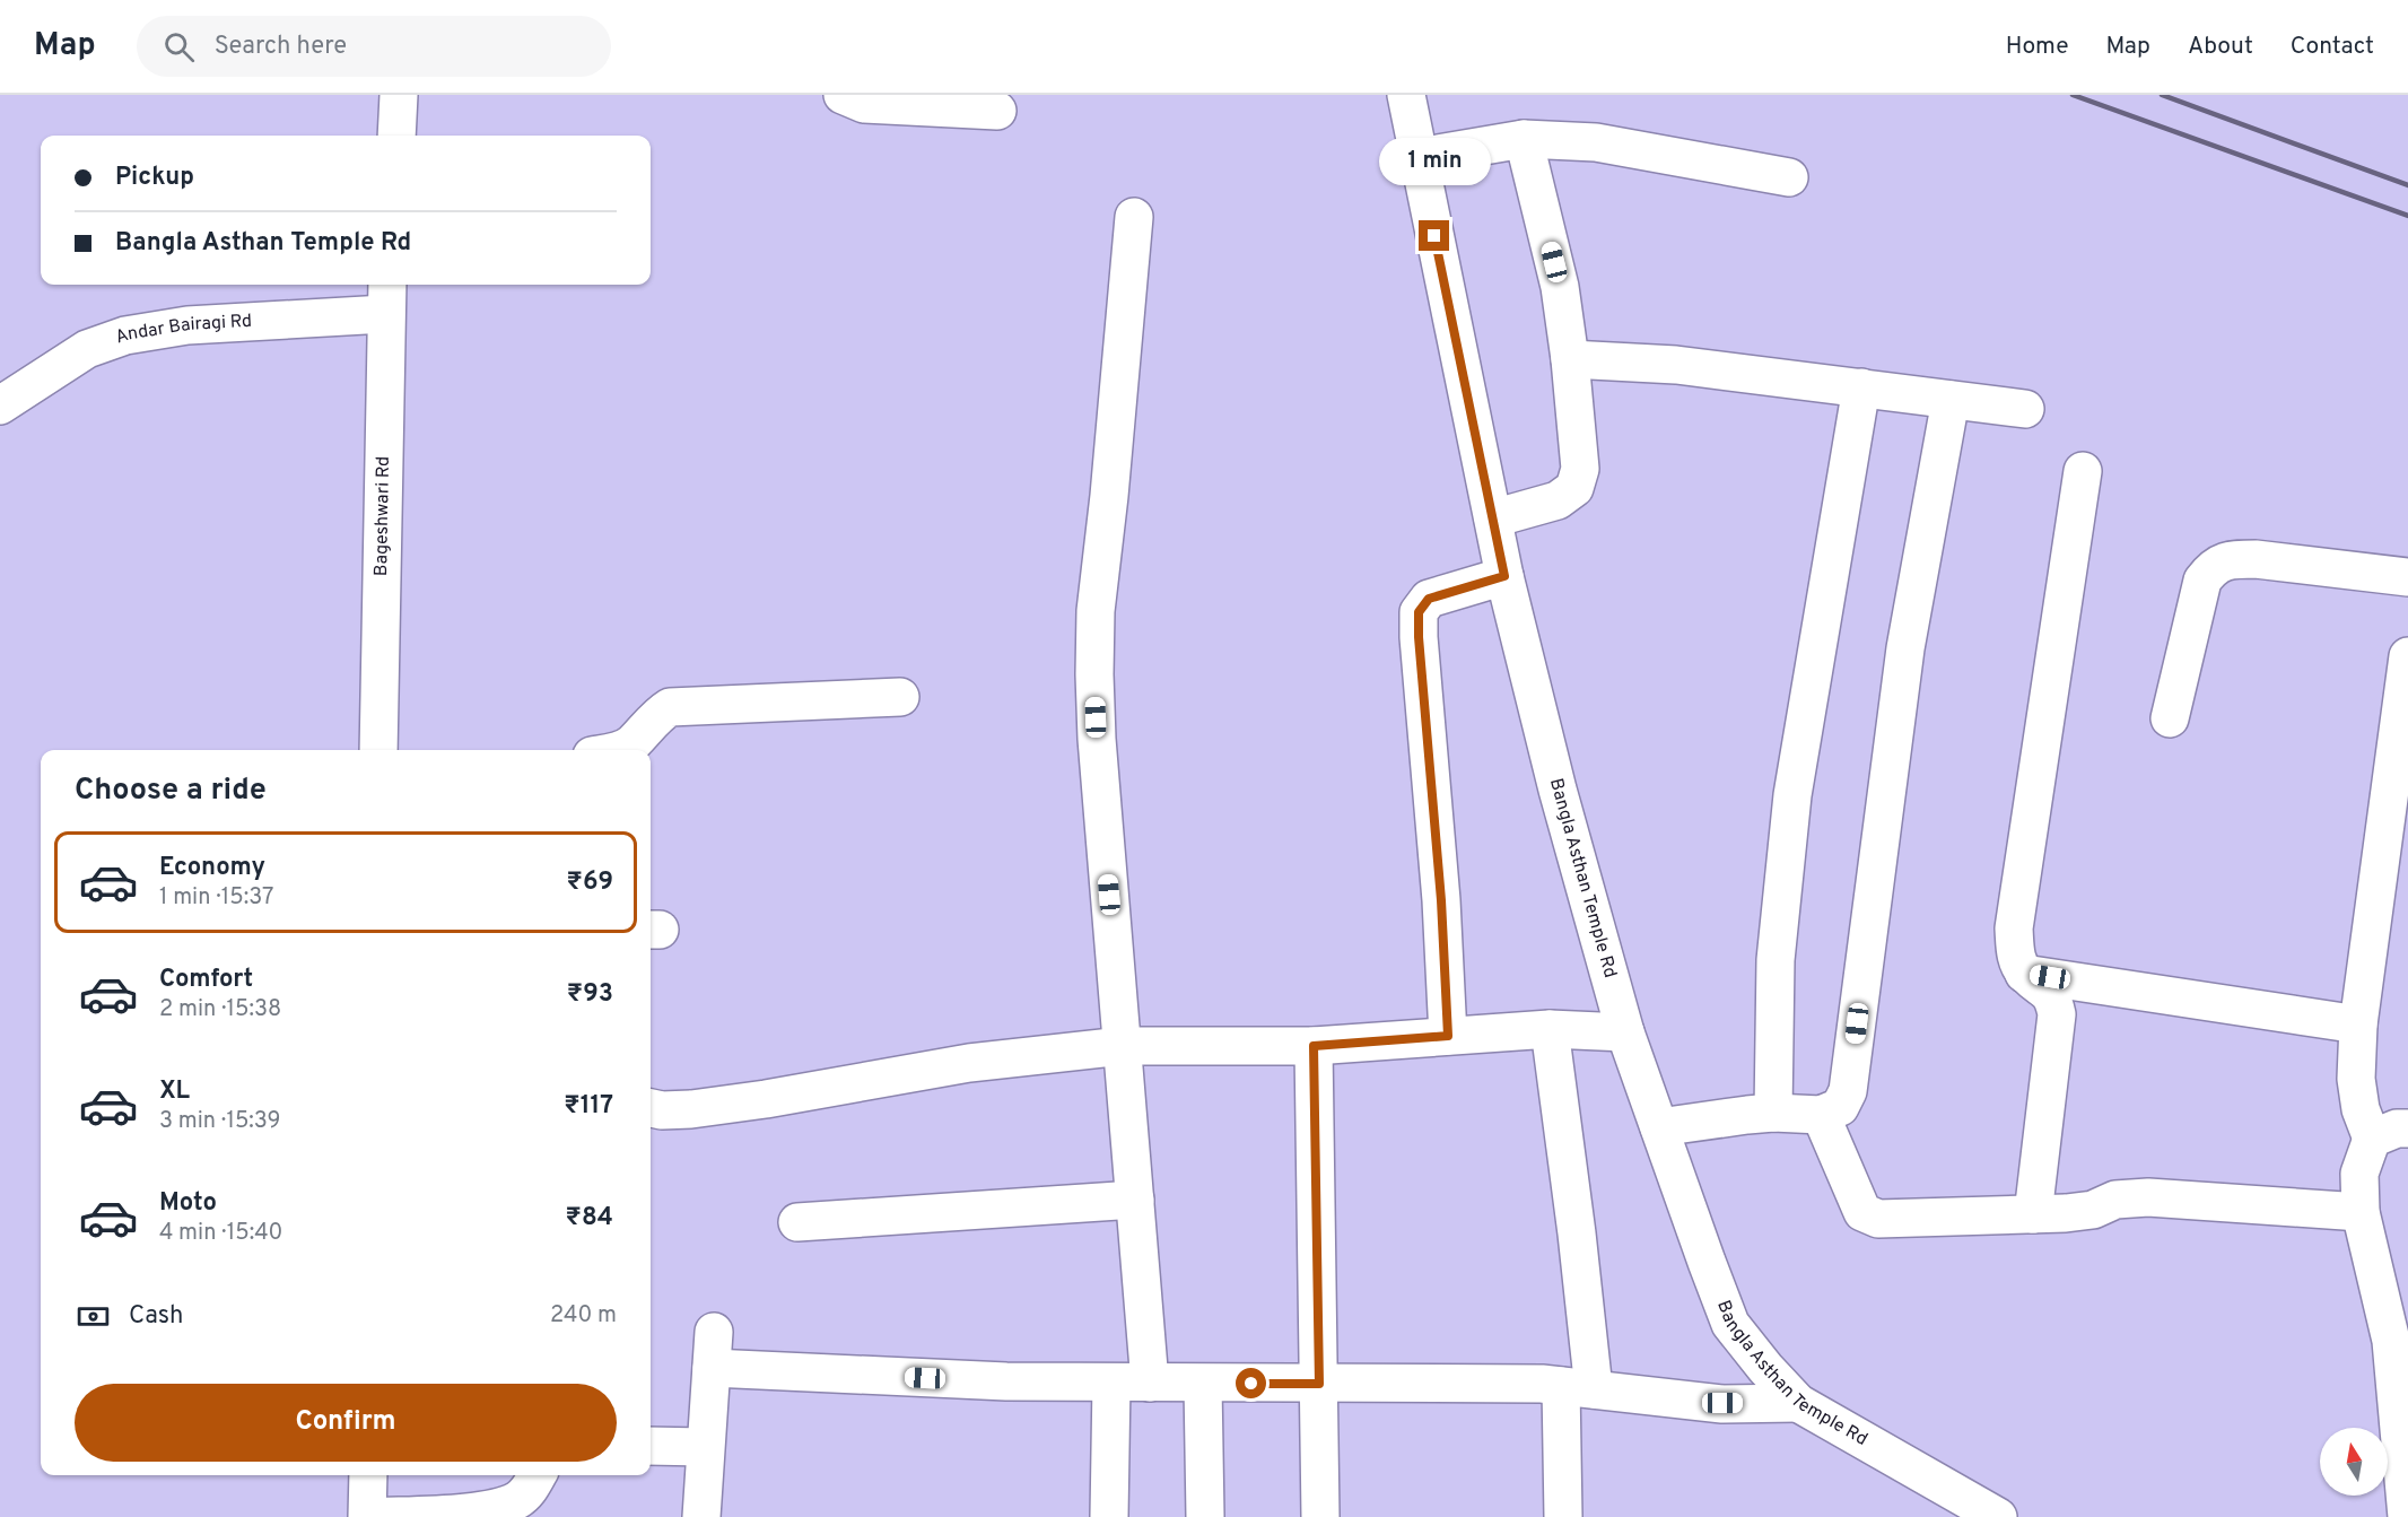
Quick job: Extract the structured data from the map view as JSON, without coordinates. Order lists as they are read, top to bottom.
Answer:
{
  "streets": {
    "street": ["Andar Bairagi Rd", "Bageshwari Rd", "Bangla Asthan Temple Rd"]
  },
  "crossings": [
    ["Andar Bairagi Rd", "Bageshwari Rd"]
  ],
  "north": "top",
  "page": {
    "header": "Map",
    "search": "Search here",
    "nav": [
      "Home",
      "Map",
      "About",
      "Contact"
    ],
    "banner": ["Pickup", "Bangla Asthan Temple Rd"],
    "bubble": "1 min",
    "heading": "Choose a ride",
    "list": [
      {
        "name": "Economy",
        "note": "1 min · 15:37",
        "value": "₹69"
      },
      {
        "name": "Comfort",
        "note": "2 min · 15:38",
        "value": "₹93"
      },
      {
        "name": "XL",
        "note": "3 min · 15:39",
        "value": "₹117"
      },
      {
        "name": "Moto",
        "note": "4 min · 15:40",
        "value": "₹84"
      }
    ],
    "pay": ["Cash", "240 m"],
    "buttons": "Confirm"
  }
}
